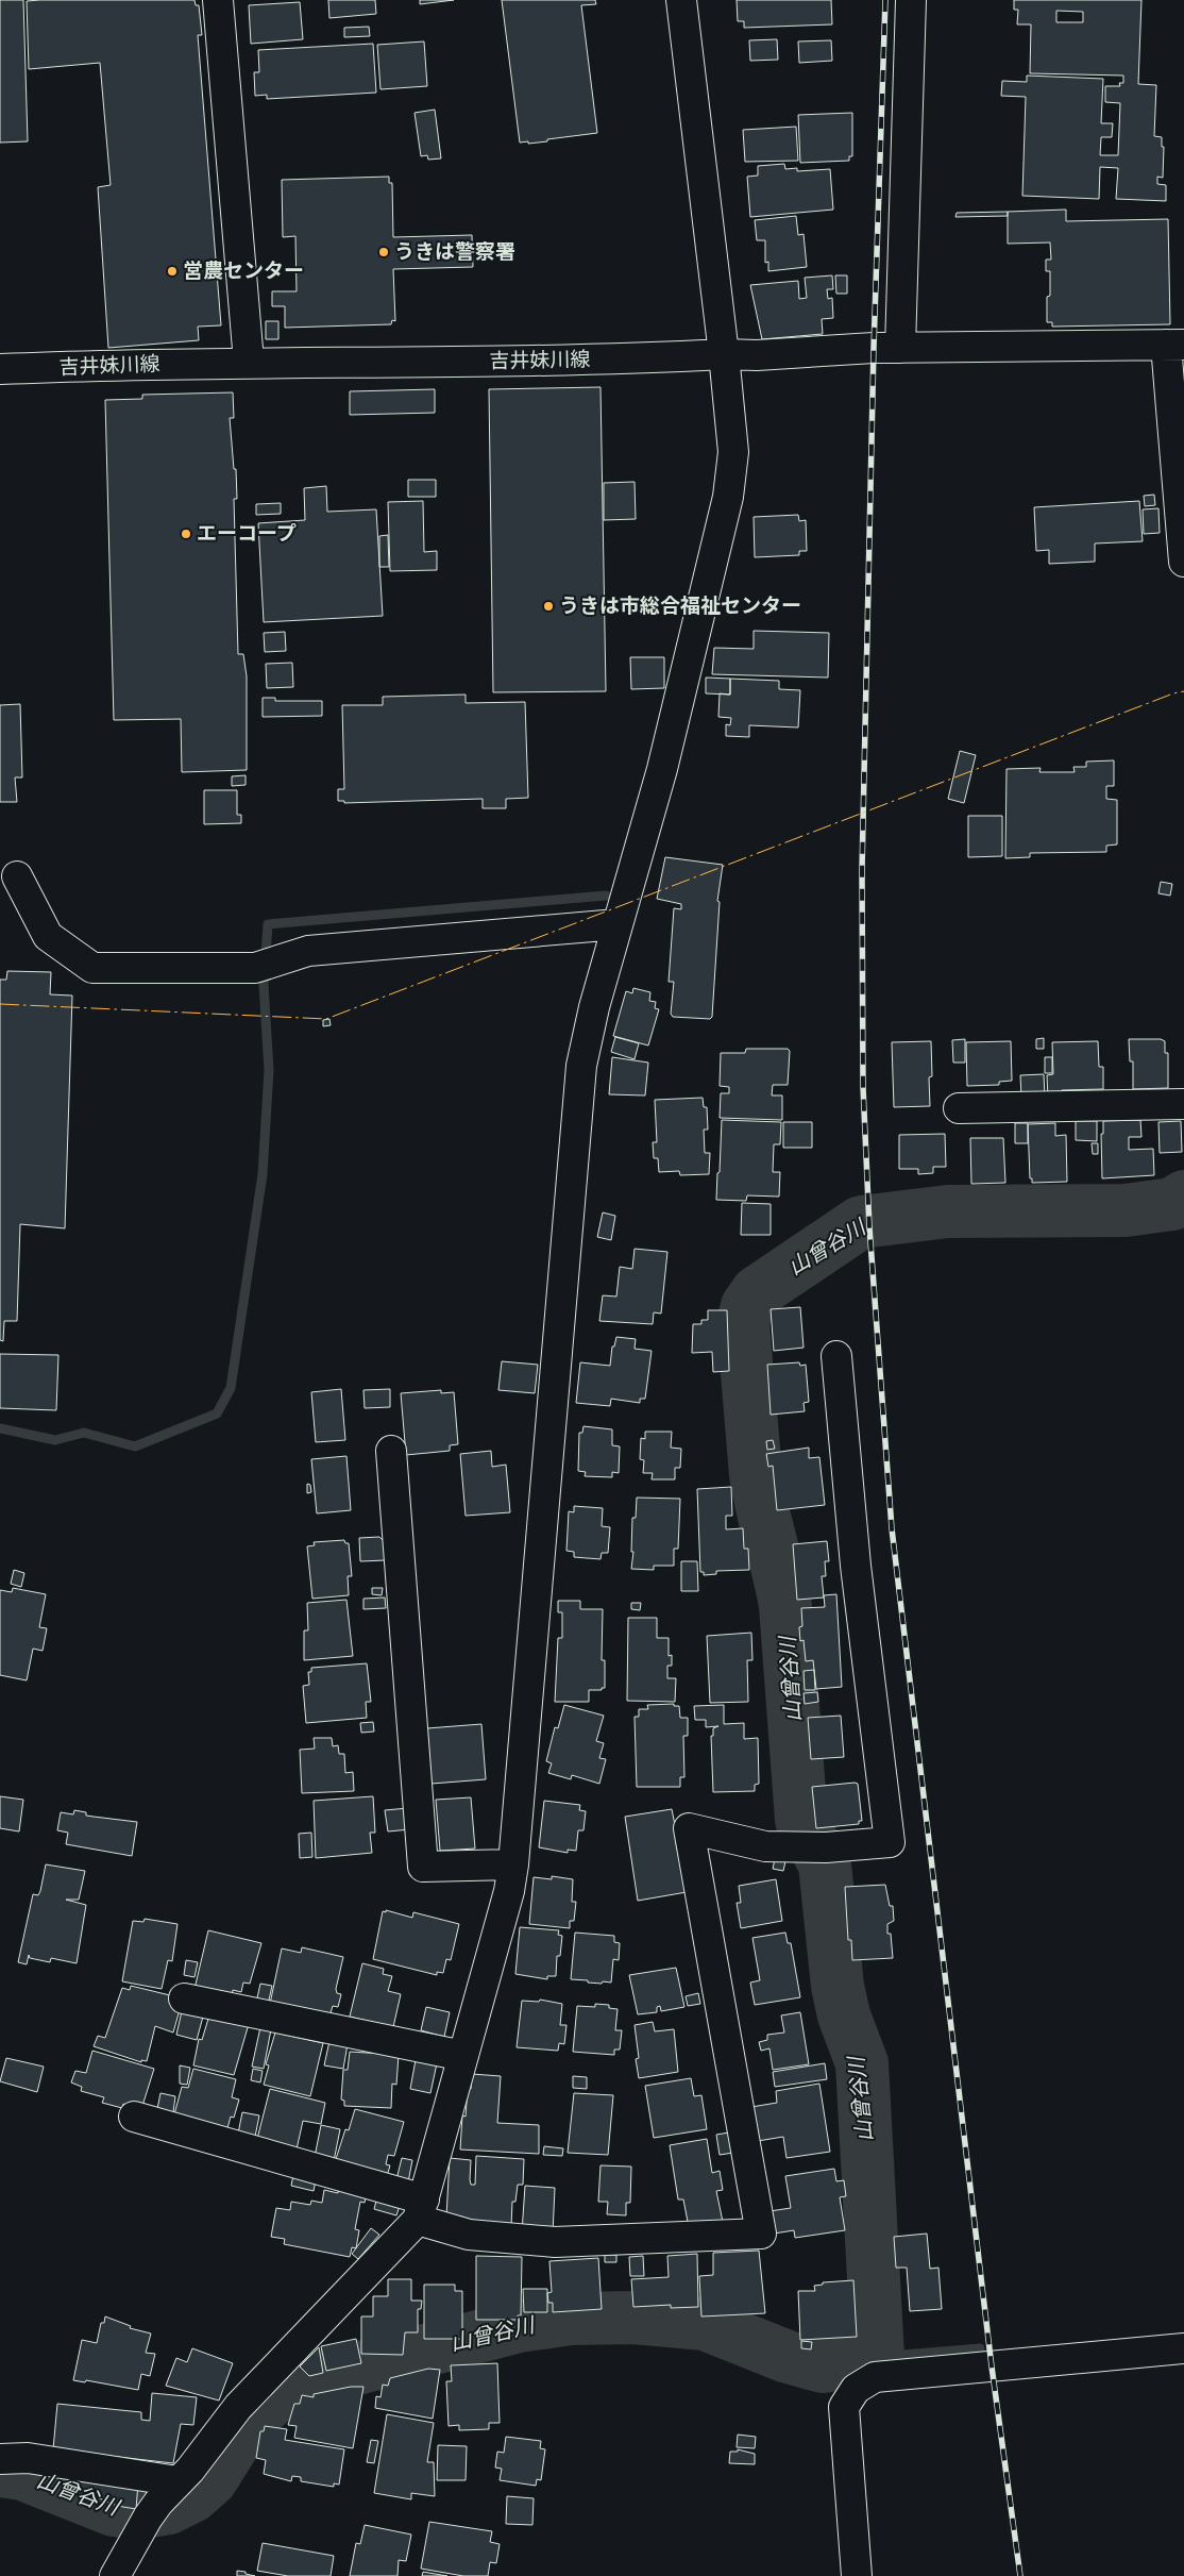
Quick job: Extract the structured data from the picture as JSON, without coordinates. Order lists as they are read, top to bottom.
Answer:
{
  "streets": {
    "street": ["吉井妹川線"]
  },
  "water": ["山曾谷川"],
  "places": [
    "うきは警察署",
    "営農センター",
    "エーコープ",
    "うきは市総合福祉センター"
  ]
}
